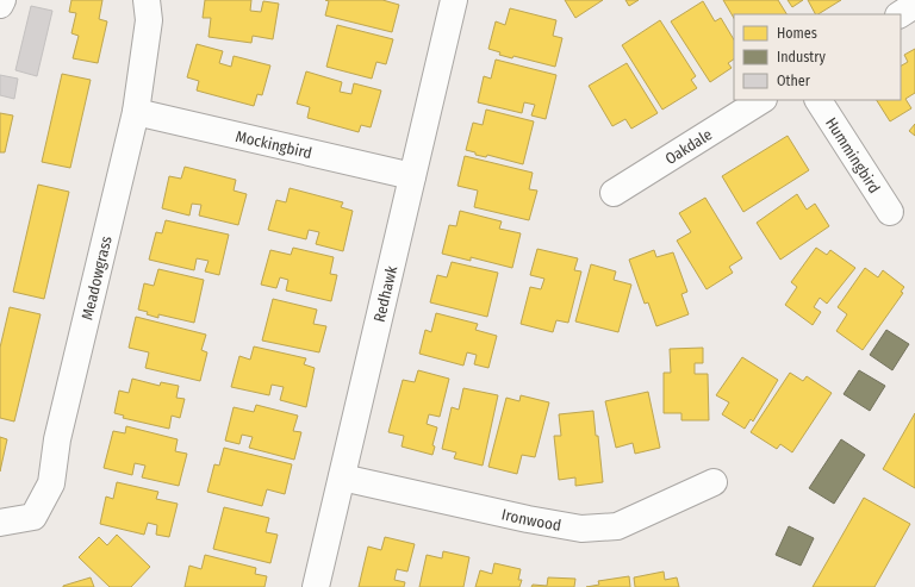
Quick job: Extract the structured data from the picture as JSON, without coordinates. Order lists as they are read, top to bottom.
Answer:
{
  "streets": {
    "street": [
      "Mockingbird",
      "Oakdale",
      "Hummingbird",
      "Meadowgrass",
      "Redhawk",
      "Ironwood"
    ]
  },
  "crossings": [
    ["Mockingbird", "Meadowgrass"],
    ["Mockingbird", "Redhawk"],
    ["Redhawk", "Ironwood"]
  ],
  "legend": ["Homes", "Industry", "Other"]
}
